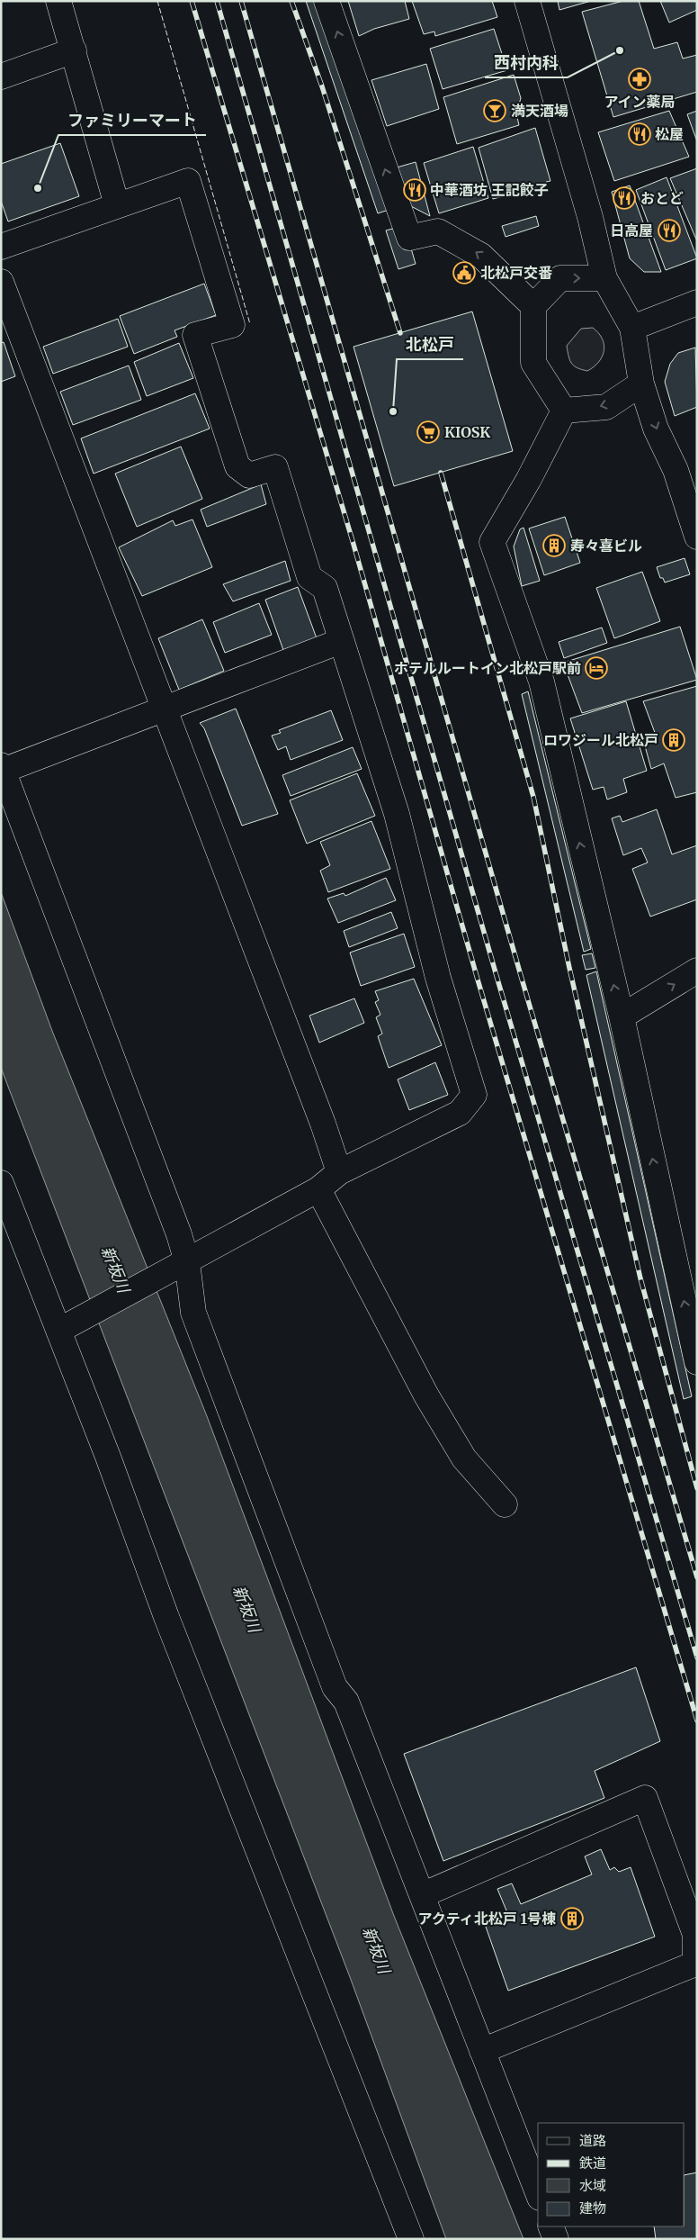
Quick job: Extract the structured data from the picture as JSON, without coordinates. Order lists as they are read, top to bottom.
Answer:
{
  "water": ["新坂川"],
  "places": {
    "other": ["西村内科", "ファミリーマート", "北松戸"],
    "pharmacy": ["アイン薬局"],
    "bar": ["満天酒場"],
    "restaurant": [
      "松屋",
      "中華酒坊 王記餃子",
      "おとど",
      "日高屋"
    ],
    "public building": ["北松戸交番"],
    "supermarket": ["KIOSK"],
    "building": ["寿々喜ビル", "ロワジール北松戸", "アクティ北松戸 1号棟"],
    "hotel": ["ホテルルートイン北松戸駅前"]
  },
  "legend": [
    "道路",
    "鉄道",
    "水域",
    "建物"
  ]
}
